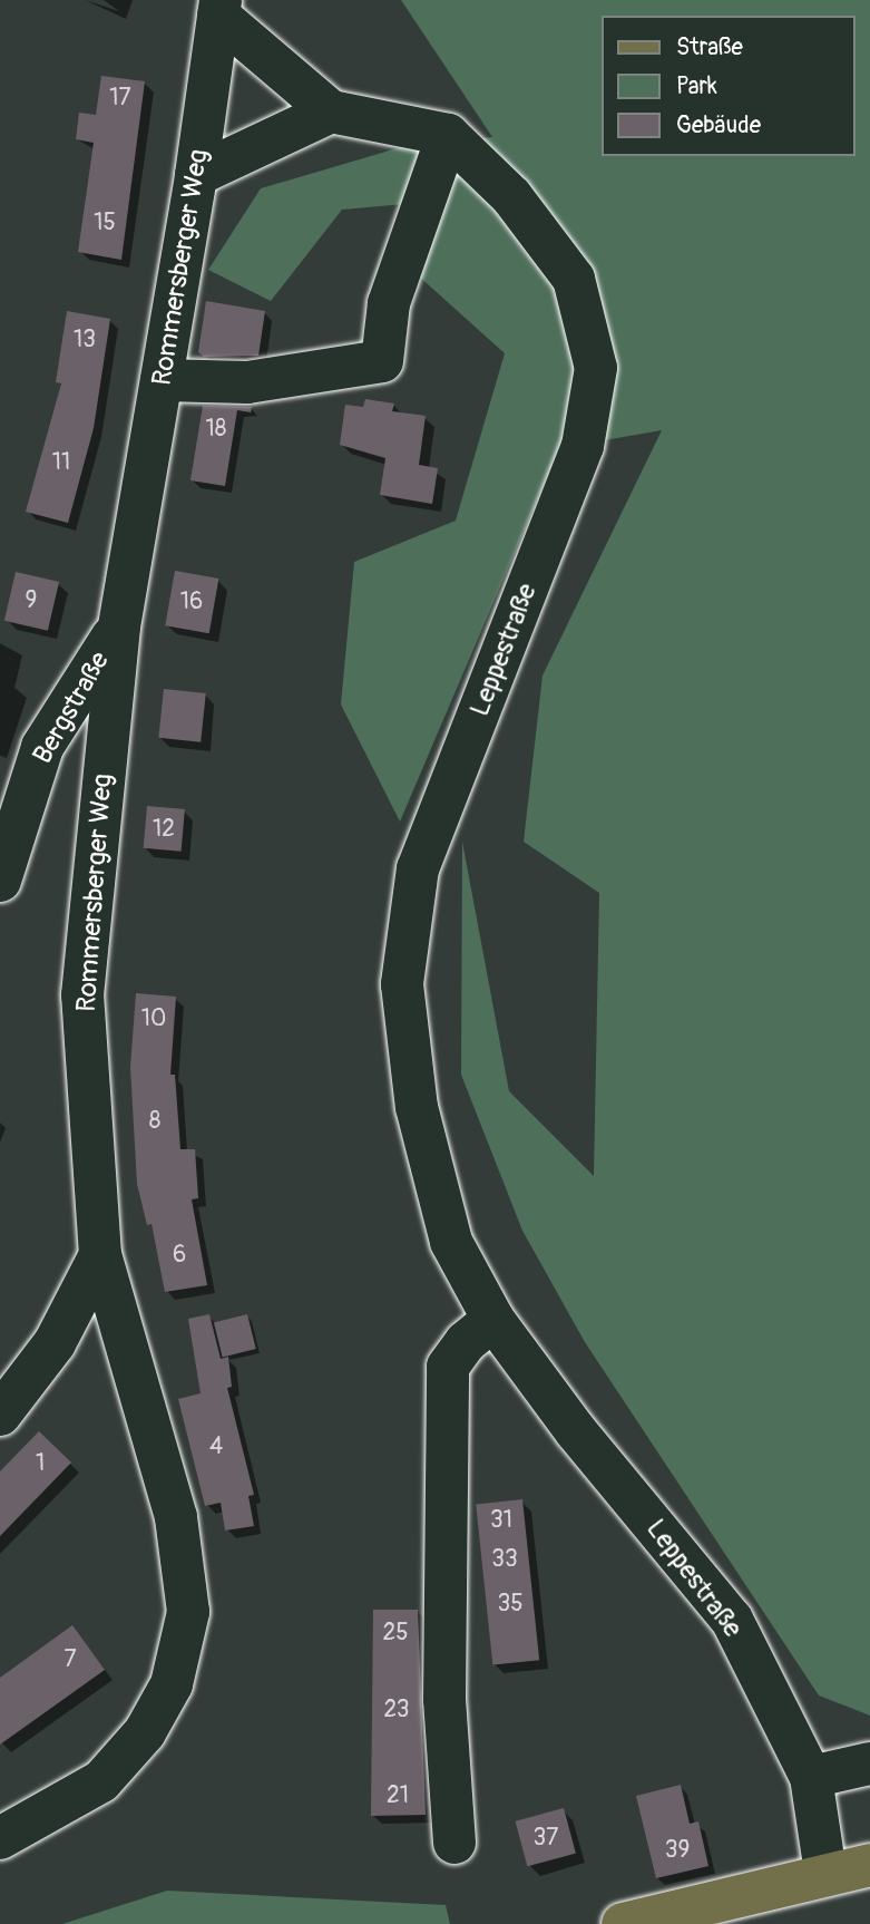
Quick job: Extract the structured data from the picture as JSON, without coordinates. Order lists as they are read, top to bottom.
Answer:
{
  "streets": {
    "street": ["Rommersberger Weg", "Leppestraße", "Bergstraße"]
  },
  "crossings": [
    ["Rommersberger Weg", "Bergstraße"]
  ],
  "house_numbers": [
    "17",
    "15",
    "13",
    "18",
    "11",
    "9",
    "16",
    "12",
    "10",
    "8",
    "6",
    "4",
    "1",
    "31",
    "33",
    "35",
    "25",
    "7",
    "23",
    "21",
    "37",
    "39"
  ],
  "legend": ["Straße", "Park", "Gebäude"]
}
